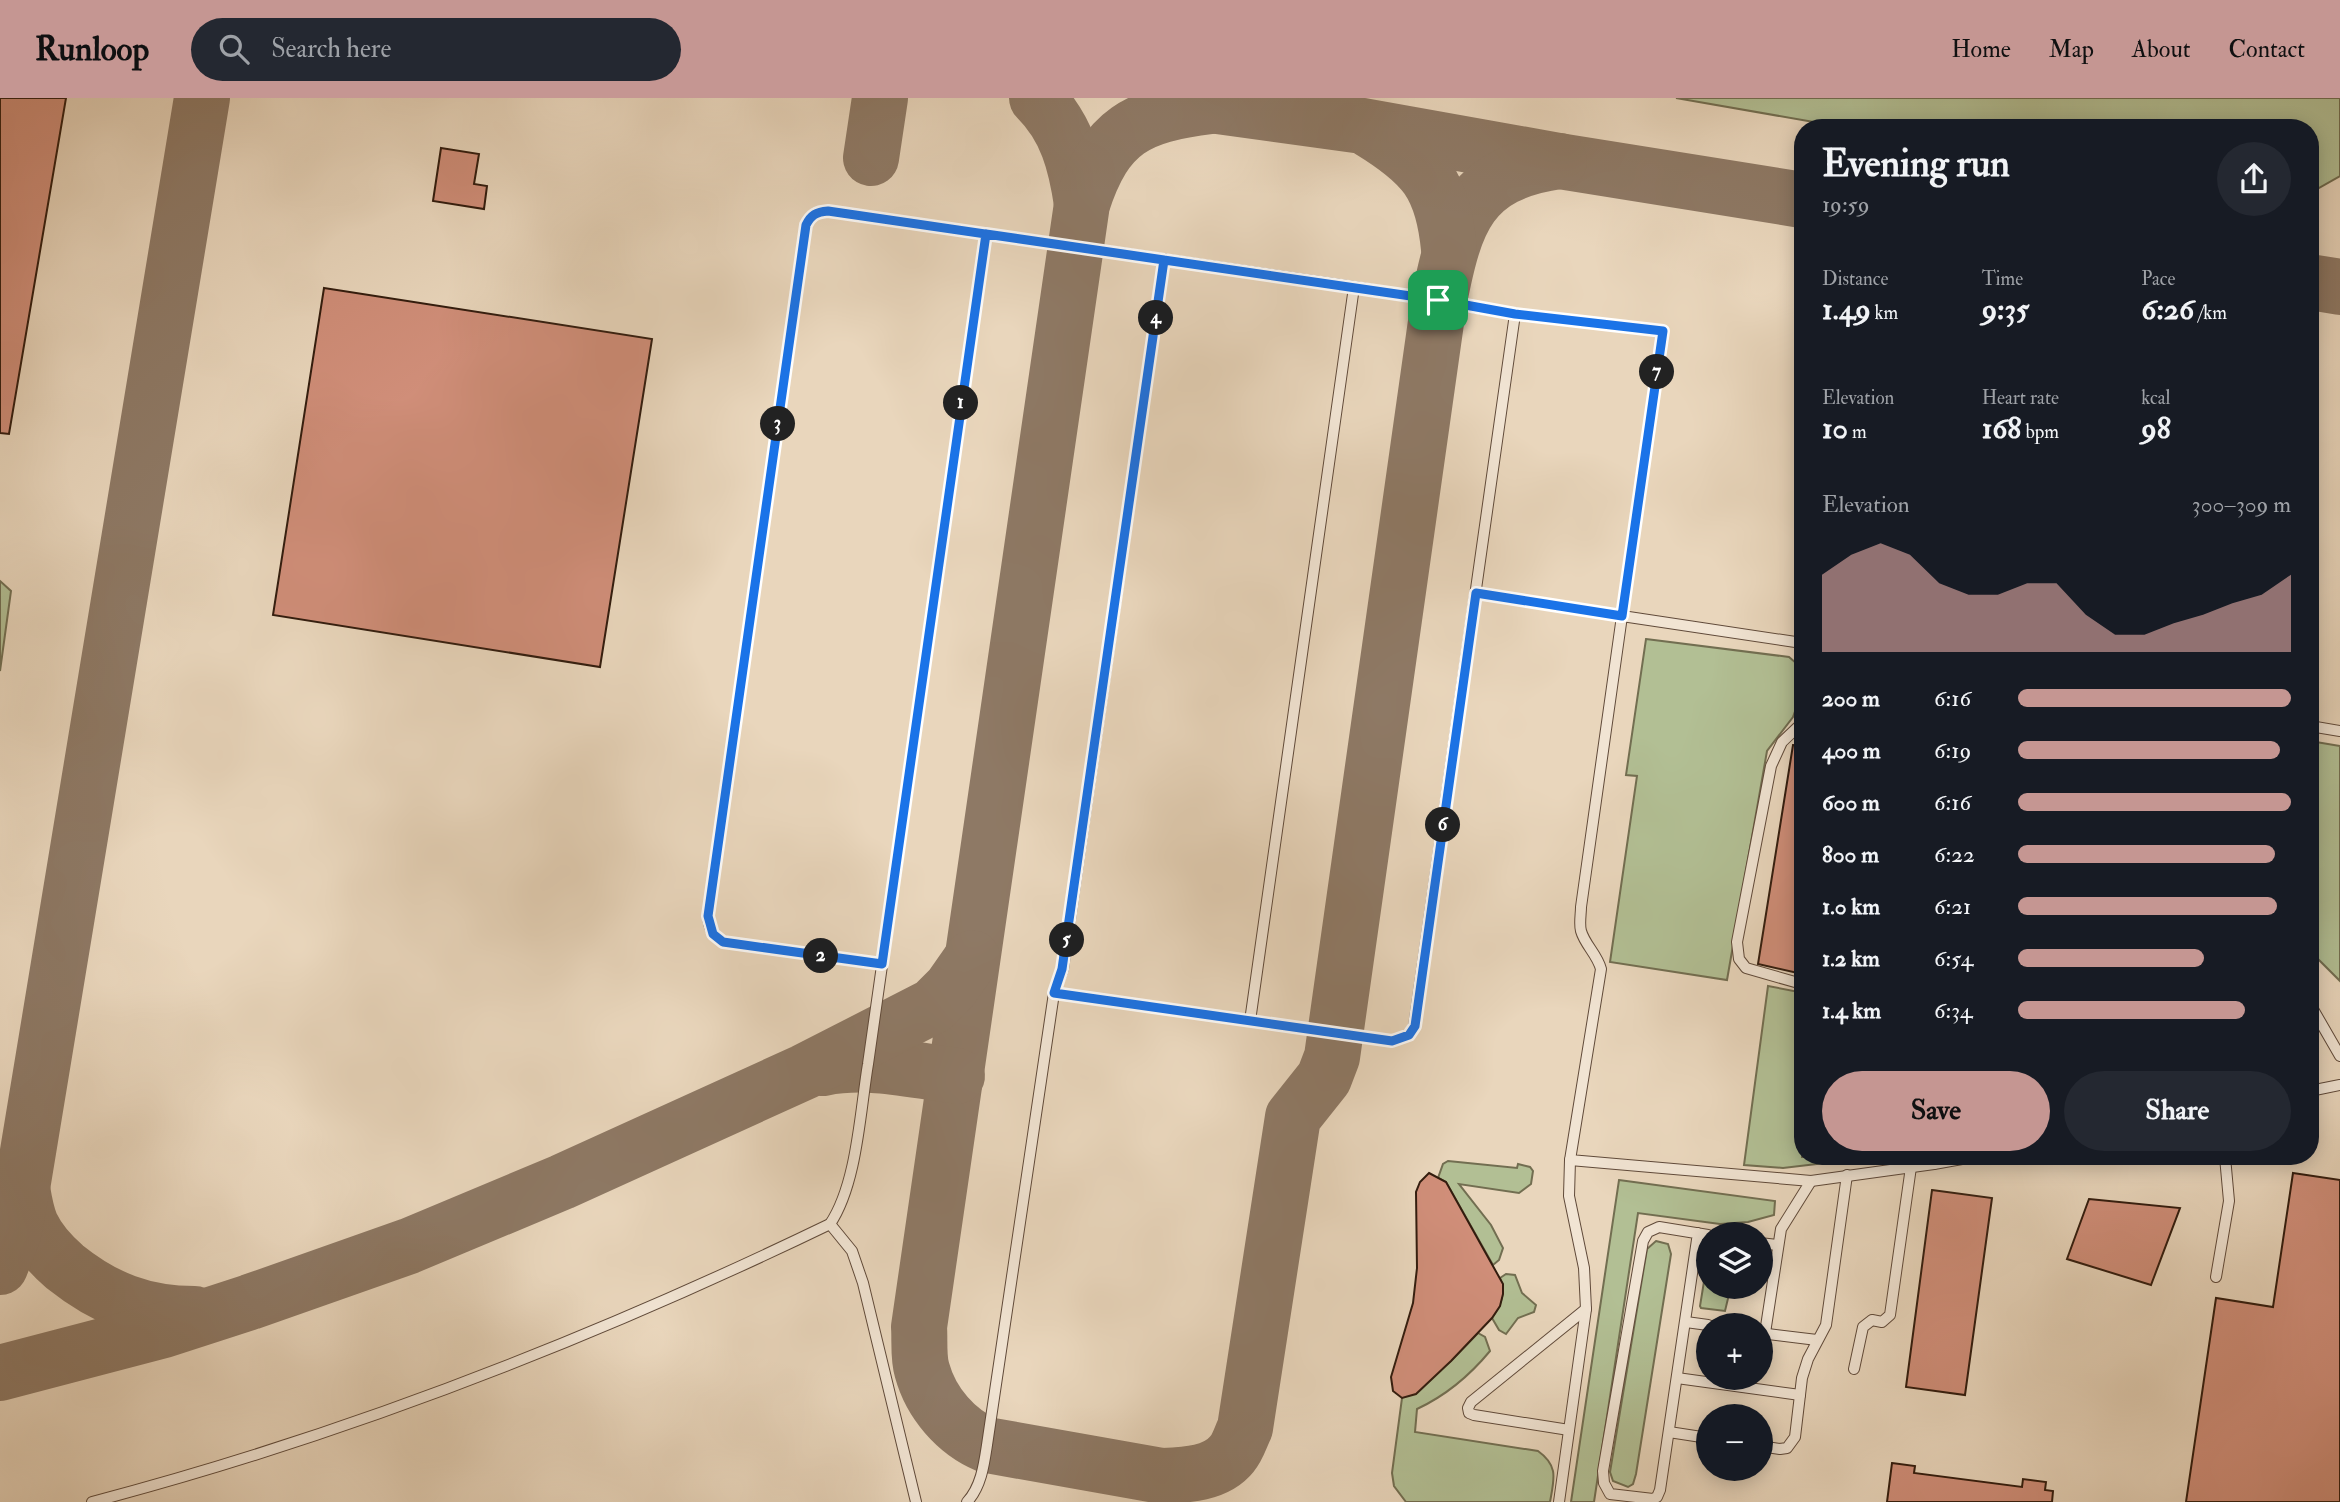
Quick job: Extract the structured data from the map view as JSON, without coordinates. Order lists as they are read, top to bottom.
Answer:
{
  "page": {
    "header": "Runloop",
    "search": "Search here",
    "nav": [
      "Home",
      "Map",
      "About",
      "Contact"
    ],
    "heading": ["Evening run", "19:59"],
    "stats": [
      ["Distance", "1.49 km"],
      ["Time", "9:35"],
      ["Pace", "6:26 /km"],
      ["Elevation", "10 m"],
      ["Heart rate", "168 bpm"],
      ["kcal", "98"]
    ],
    "pins": [
      "4",
      "7",
      "1",
      "3",
      "6",
      "5",
      "2"
    ],
    "chart": ["Elevation", "300–309 m"],
    "list": [
      {
        "name": "200 m",
        "note": "6:16"
      },
      {
        "name": "400 m",
        "note": "6:19"
      },
      {
        "name": "600 m",
        "note": "6:16"
      },
      {
        "name": "800 m",
        "note": "6:22"
      },
      {
        "name": "1.0 km",
        "note": "6:21"
      },
      {
        "name": "1.2 km",
        "note": "6:54"
      },
      {
        "name": "1.4 km",
        "note": "6:34"
      }
    ],
    "buttons": ["Save", "Share"],
    "map_buttons": ["+", "−"]
  }
}
